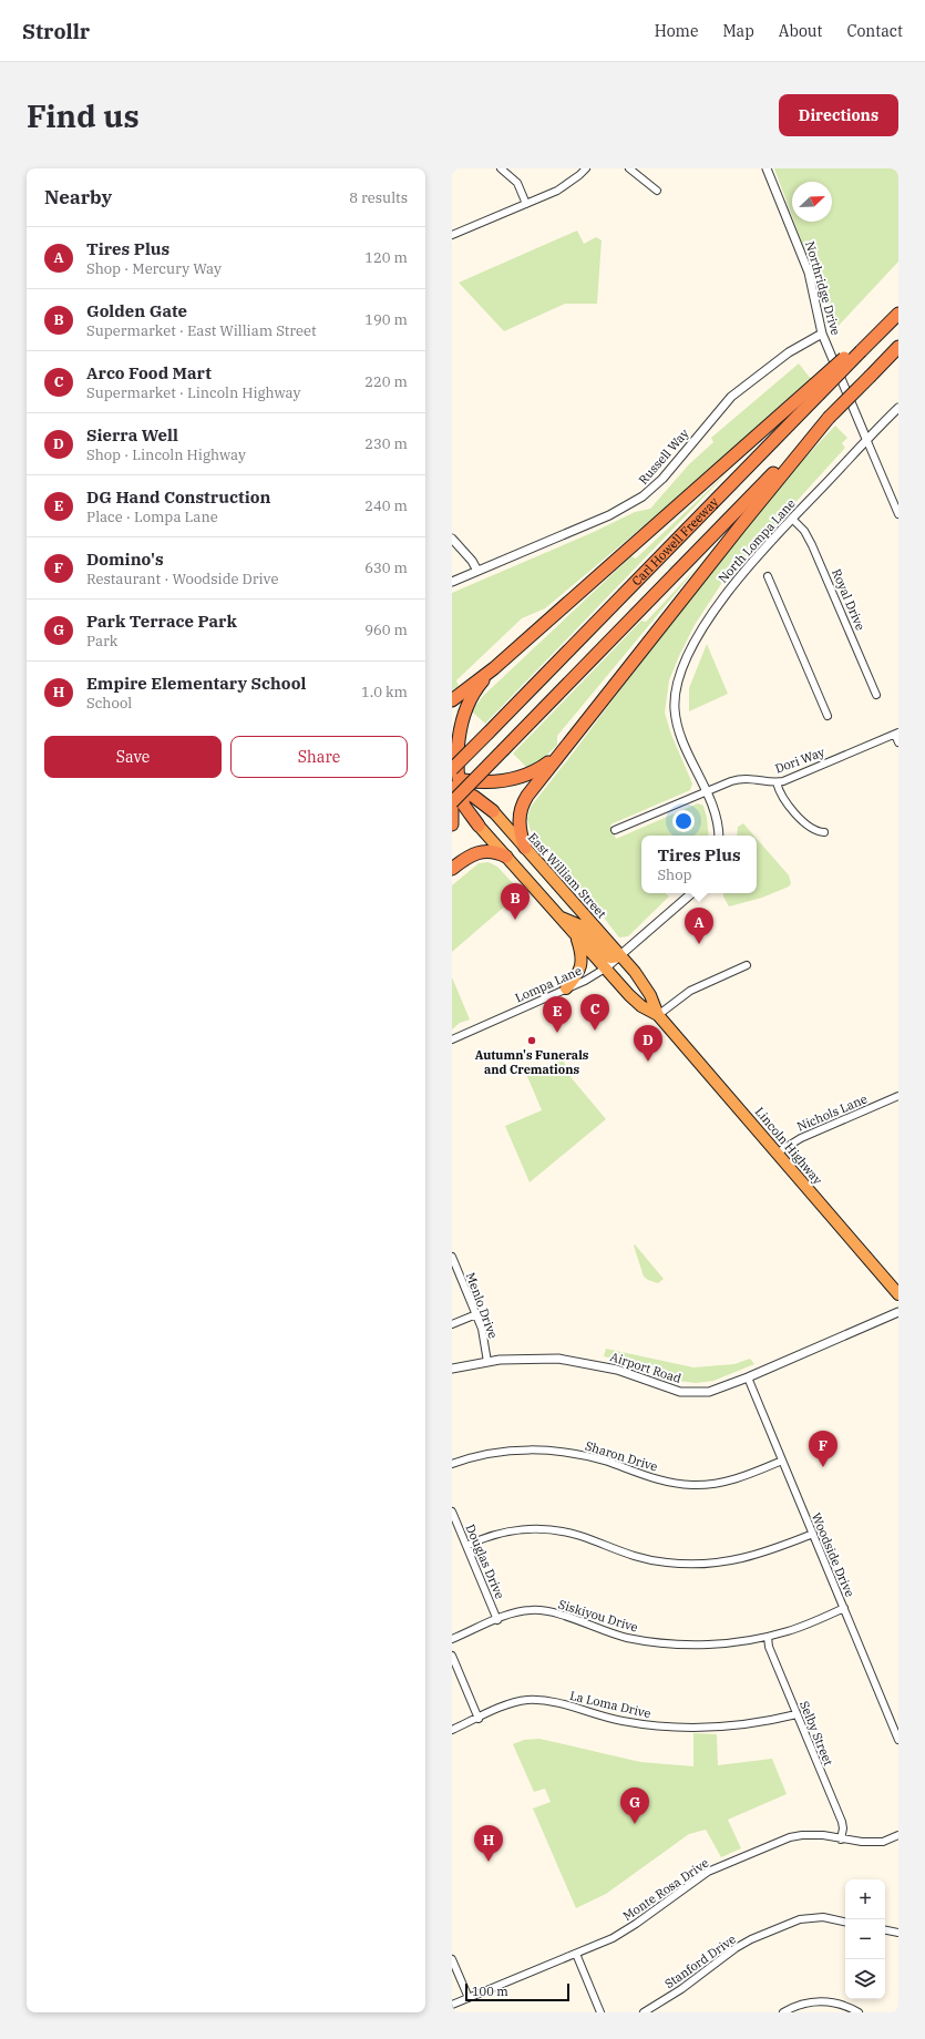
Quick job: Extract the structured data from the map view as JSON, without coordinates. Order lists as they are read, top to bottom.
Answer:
{
  "streets": {
    "highway": ["Carl Howell Freeway", "East William Street", "Lincoln Highway"],
    "street": [
      "Northridge Drive",
      "Russell Way",
      "North Lompa Lane",
      "Royal Drive",
      "Dori Way",
      "Lompa Lane",
      "Nichols Lane",
      "Menlo Drive",
      "Airport Road",
      "Sharon Drive",
      "Woodside Drive",
      "Douglas Drive",
      "Siskiyou Drive",
      "La Loma Drive",
      "Selby Street",
      "Monte Rosa Drive",
      "Stanford Drive"
    ]
  },
  "crossings": [
    ["Northridge Drive", "Russell Way"],
    ["Northridge Drive", "North Lompa Lane"],
    ["North Lompa Lane", "Royal Drive"],
    ["North Lompa Lane", "Dori Way"],
    ["East William Street", "Lincoln Highway"],
    ["Lompa Lane", "Lincoln Highway"],
    ["Nichols Lane", "Lincoln Highway"],
    ["Menlo Drive", "Airport Road"],
    ["Airport Road", "Woodside Drive"],
    ["Sharon Drive", "Woodside Drive"],
    ["Woodside Drive", "Siskiyou Drive"],
    ["Douglas Drive", "Siskiyou Drive"],
    ["Siskiyou Drive", "Selby Street"],
    ["La Loma Drive", "Selby Street"],
    ["Selby Street", "Monte Rosa Drive"]
  ],
  "places": ["Autumn's Funerals and Cremations"],
  "scale_bar": "100 m",
  "north": "top right",
  "page": {
    "header": "Strollr",
    "nav": [
      "Home",
      "Map",
      "About",
      "Contact"
    ],
    "buttons": [
      "Directions",
      ["Save", "Share"]
    ],
    "title": "Find us",
    "heading": ["Nearby", "8 results"],
    "list": [
      {
        "mark": "A",
        "name": "Tires Plus",
        "note": "Shop · Mercury Way",
        "value": "120 m"
      },
      {
        "mark": "B",
        "name": "Golden Gate",
        "note": "Supermarket · East William Street",
        "value": "190 m"
      },
      {
        "mark": "C",
        "name": "Arco Food Mart",
        "note": "Supermarket · Lincoln Highway",
        "value": "220 m"
      },
      {
        "mark": "D",
        "name": "Sierra Well",
        "note": "Shop · Lincoln Highway",
        "value": "230 m"
      },
      {
        "mark": "E",
        "name": "DG Hand Construction",
        "note": "Place · Lompa Lane",
        "value": "240 m"
      },
      {
        "mark": "F",
        "name": "Domino's",
        "note": "Restaurant · Woodside Drive",
        "value": "630 m"
      },
      {
        "mark": "G",
        "name": "Park Terrace Park",
        "note": "Park",
        "value": "960 m"
      },
      {
        "mark": "H",
        "name": "Empire Elementary School",
        "note": "School",
        "value": "1.0 km"
      }
    ],
    "popup": ["Tires Plus", "Shop"],
    "pins": [
      "B",
      "A",
      "C",
      "E",
      "D",
      "F",
      "G",
      "H"
    ],
    "map_buttons": ["+", "−"],
    "scale": "100 m"
  }
}
